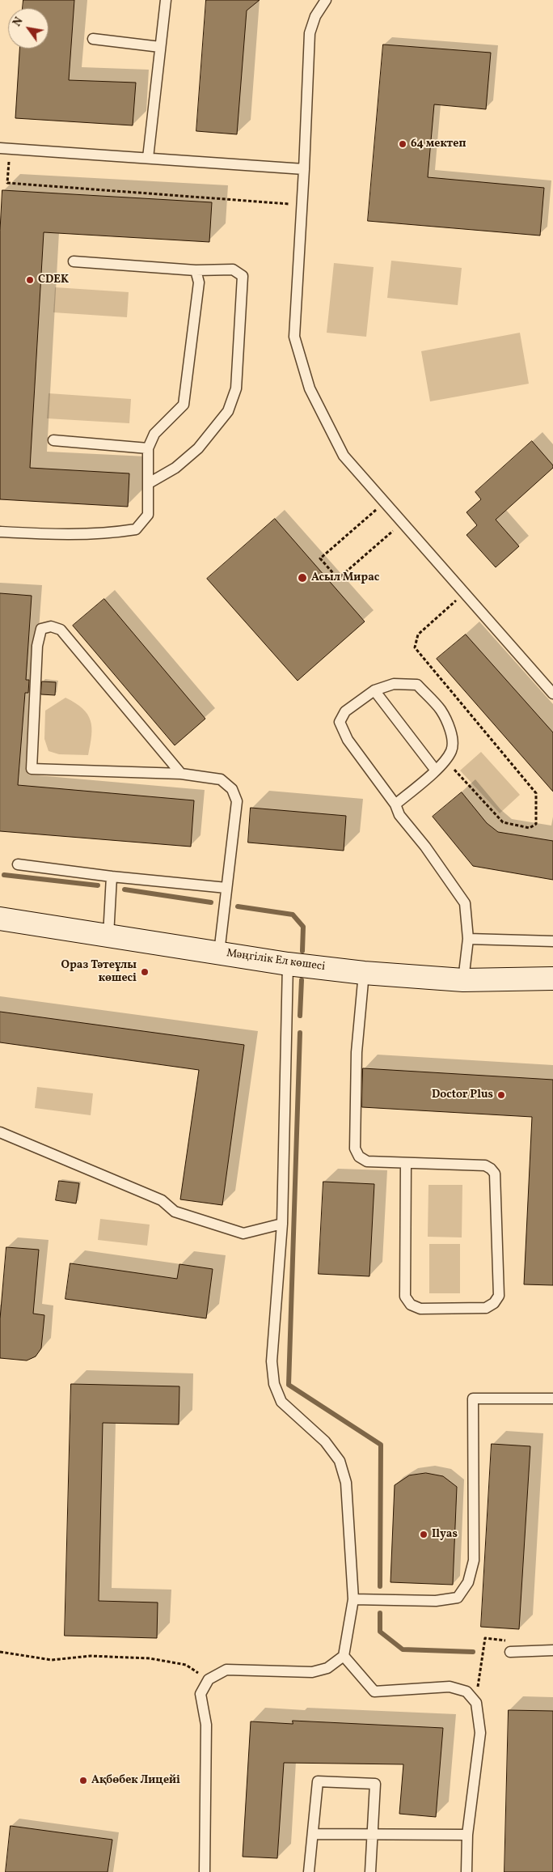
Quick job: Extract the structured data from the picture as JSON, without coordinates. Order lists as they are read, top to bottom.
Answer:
{
  "streets": {
    "street": ["Мәңгілік Ел көшесі"]
  },
  "places": [
    "64 мектеп",
    "CDEK",
    "Асыл Мирас",
    "Ораз Тәтеұлы көшесі",
    "Doctor Plus",
    "Ilyas",
    "Ақбөбек Лицейі"
  ],
  "north": "top left"
}
